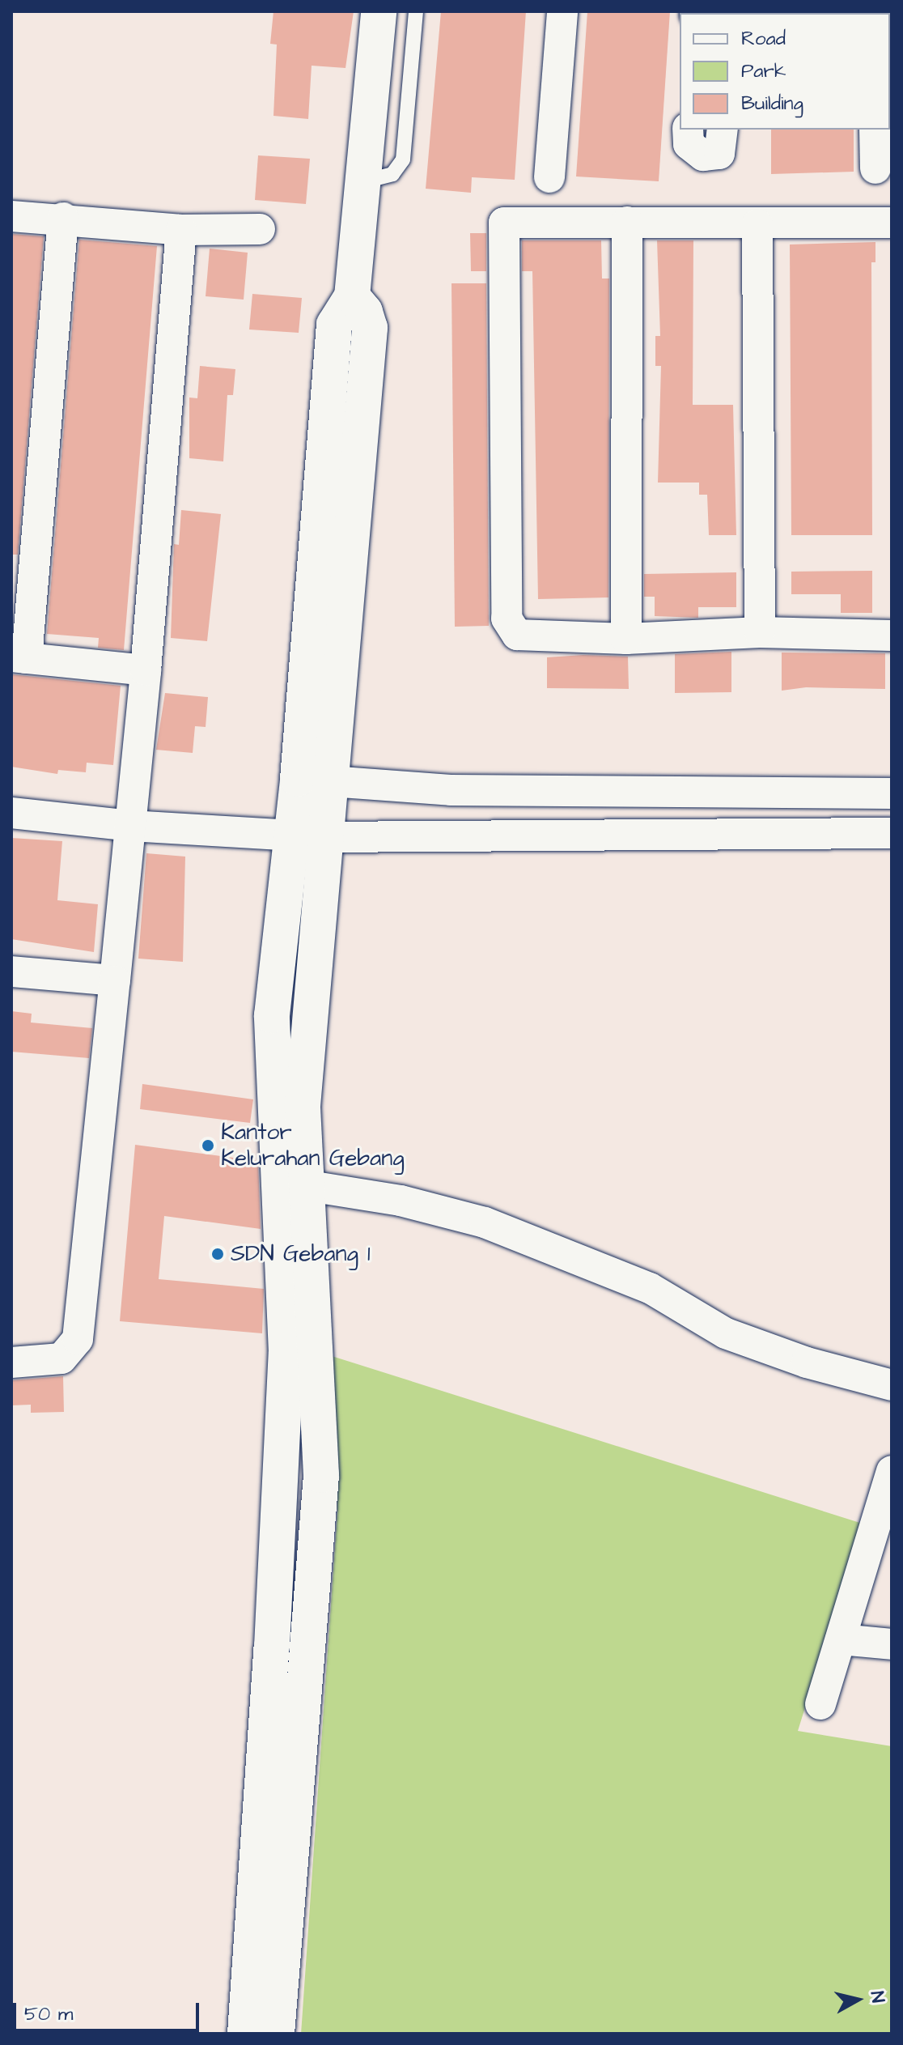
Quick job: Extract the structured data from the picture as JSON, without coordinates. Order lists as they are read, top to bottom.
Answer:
{
  "places": ["Kantor Kelurahan Gebang", "SDN Gebang 1"],
  "legend": ["Road", "Park", "Building"],
  "scale_bar": "50 m",
  "north": "right"
}
